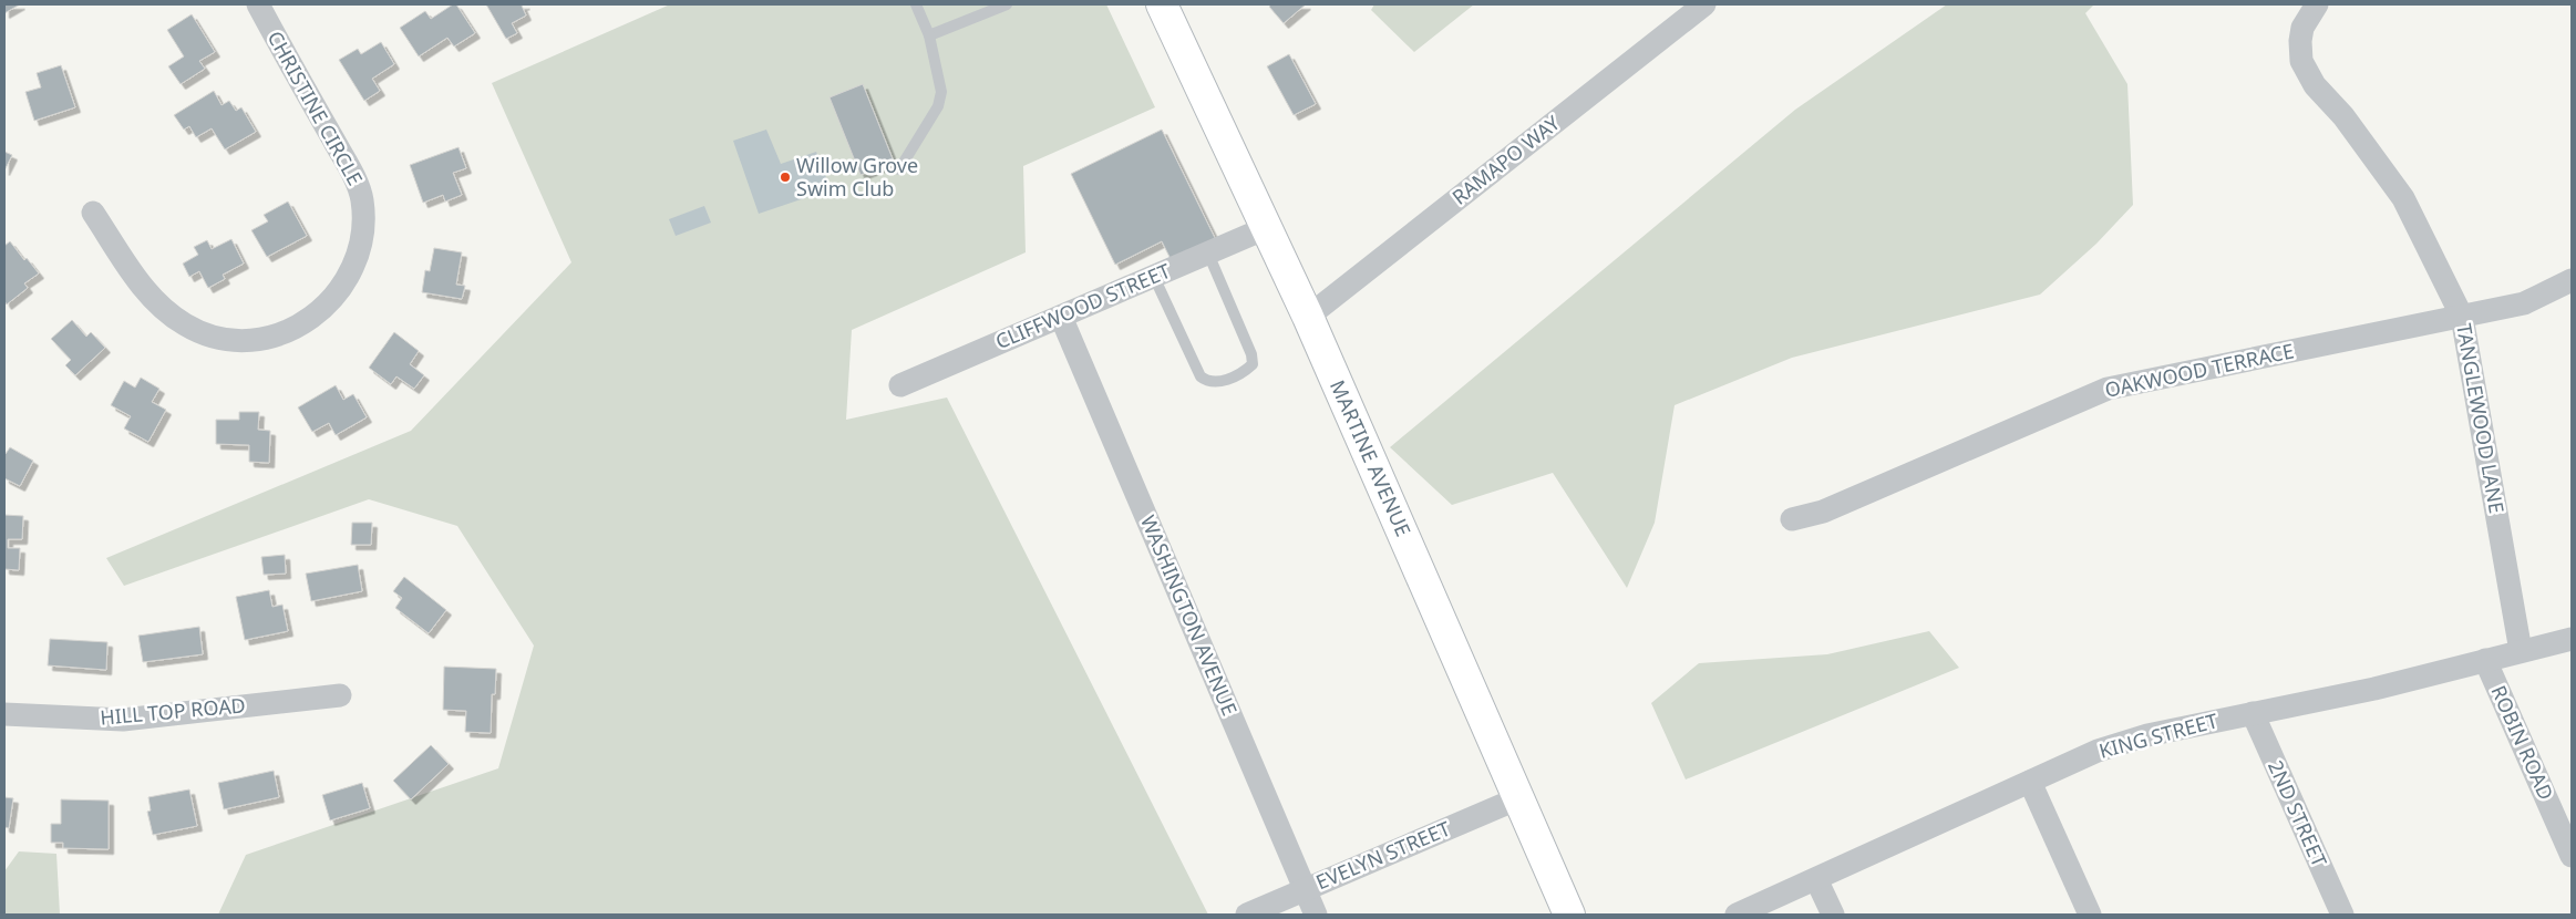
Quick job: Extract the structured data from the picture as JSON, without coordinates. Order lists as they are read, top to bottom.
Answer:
{
  "streets": {
    "main road": ["MARTINE AVENUE"],
    "street": [
      "CHRISTINE CIRCLE",
      "RAMAPO WAY",
      "CLIFFWOOD STREET",
      "OAKWOOD TERRACE",
      "TANGLEWOOD LANE",
      "WASHINGTON AVENUE",
      "HILL TOP ROAD",
      "KING STREET",
      "ROBIN ROAD",
      "2ND STREET",
      "EVELYN STREET"
    ]
  },
  "crossings": [
    ["RAMAPO WAY", "MARTINE AVENUE"],
    ["CLIFFWOOD STREET", "MARTINE AVENUE"],
    ["CLIFFWOOD STREET", "WASHINGTON AVENUE"],
    ["OAKWOOD TERRACE", "TANGLEWOOD LANE"],
    ["TANGLEWOOD LANE", "KING STREET"],
    ["MARTINE AVENUE", "EVELYN STREET"],
    ["WASHINGTON AVENUE", "EVELYN STREET"],
    ["KING STREET", "ROBIN ROAD"],
    ["KING STREET", "2ND STREET"]
  ],
  "places": ["Willow Grove Swim Club"]
}
